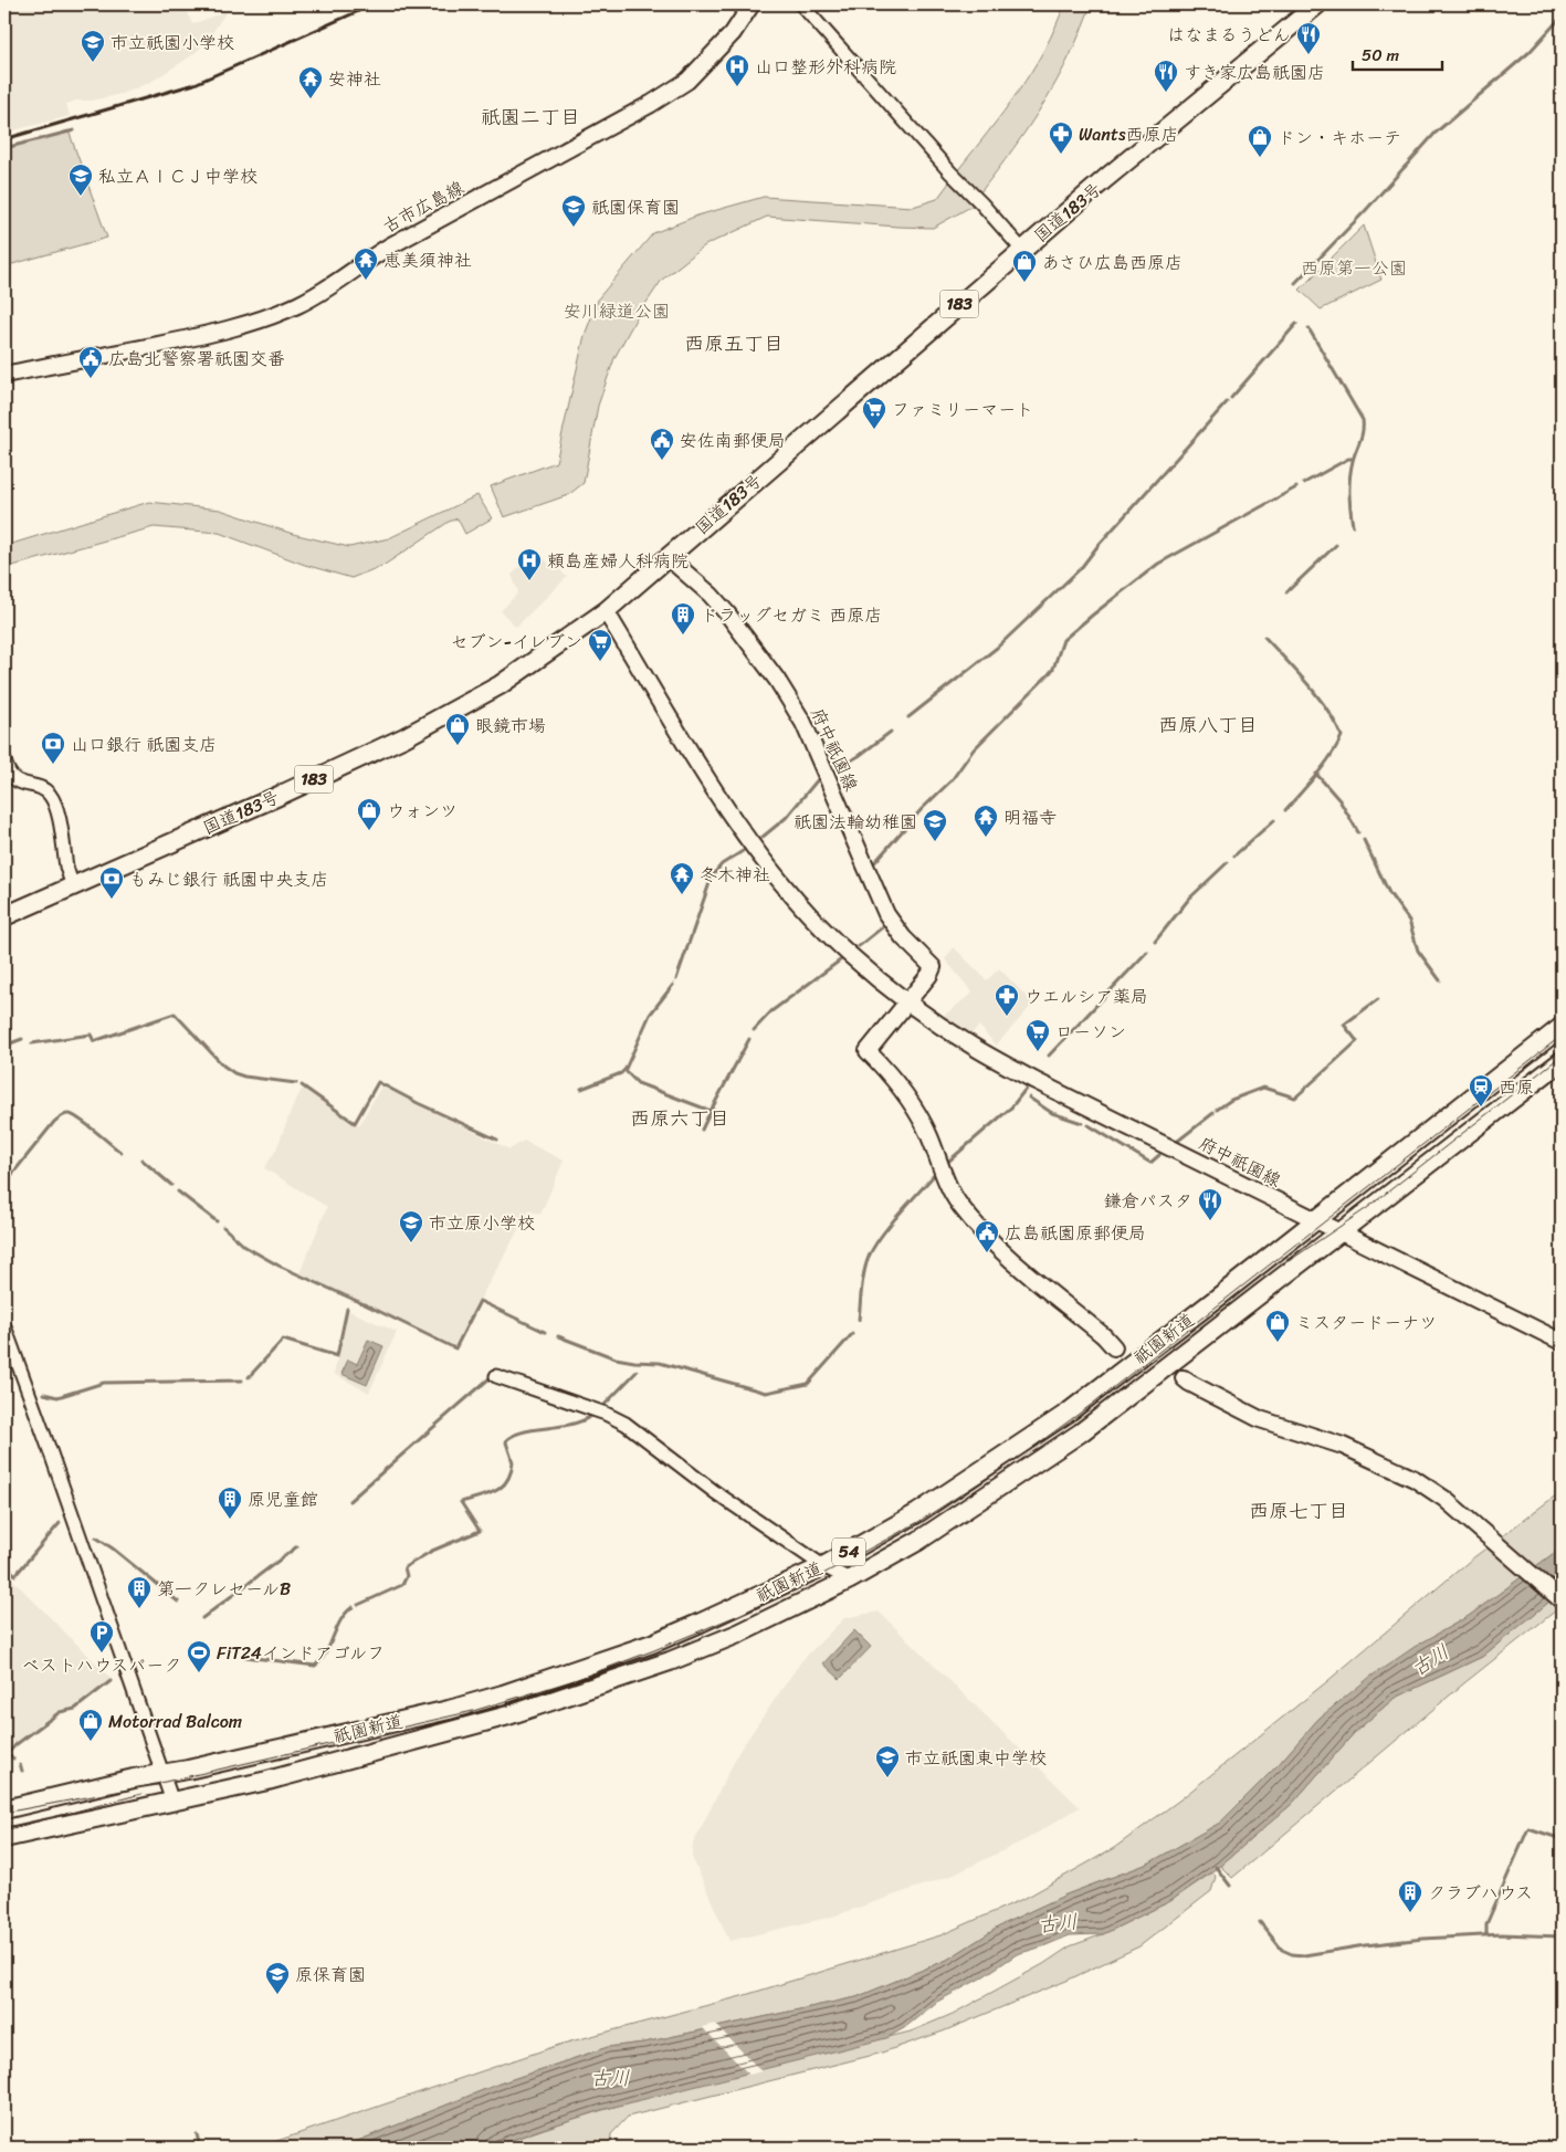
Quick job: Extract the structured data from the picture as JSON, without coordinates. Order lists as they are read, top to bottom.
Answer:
{
  "streets": {
    "highway": [
      "国道183号",
      "183",
      "祇園新道",
      "54"
    ],
    "main road": ["古市広島線", "府中祇園線"]
  },
  "crossings": [
    ["国道183号", "府中祇園線"],
    ["府中祇園線", "祇園新道"]
  ],
  "districts": [
    "祇園二丁目",
    "西原五丁目",
    "西原八丁目",
    "西原六丁目",
    "西原七丁目"
  ],
  "water": ["古川"],
  "parks": ["西原第一公園", "安川緑道公園"],
  "places": {
    "restaurant": ["はなまるうどん", "すき家広島祇園店", "鎌倉パスタ"],
    "school or university": [
      "市立祇園小学校",
      "私立ＡＩＣＪ中学校",
      "祇園保育園",
      "祇園法輪幼稚園",
      "市立原小学校",
      "市立祇園東中学校",
      "原保育園"
    ],
    "hospital": ["山口整形外科病院", "頼島産婦人科病院"],
    "temple": [
      "安神社",
      "恵美須神社",
      "明福寺",
      "冬木神社"
    ],
    "pharmacy": ["Wants西原店", "ウエルシア薬局"],
    "shop": [
      "ドン・キホーテ",
      "あさひ広島西原店",
      "眼鏡市場",
      "ウォンツ",
      "ミスタードーナツ",
      "Motorrad Balcom"
    ],
    "public building": ["広島北警察署祇園交番", "安佐南郵便局", "広島祇園原郵便局"],
    "supermarket": ["ファミリーマート", "セブン-イレブン", "ローソン"],
    "building": [
      "ドラッグセガミ 西原店",
      "原児童館",
      "第一クレセールB",
      "クラブハウス"
    ],
    "bank": ["山口銀行 祇園支店", "もみじ銀行 祇園中央支店"],
    "station": ["西原"],
    "parking": ["ベストハウスパーク"],
    "sports": ["FiT24インドアゴルフ"]
  },
  "scale_bar": "50 m"
}
